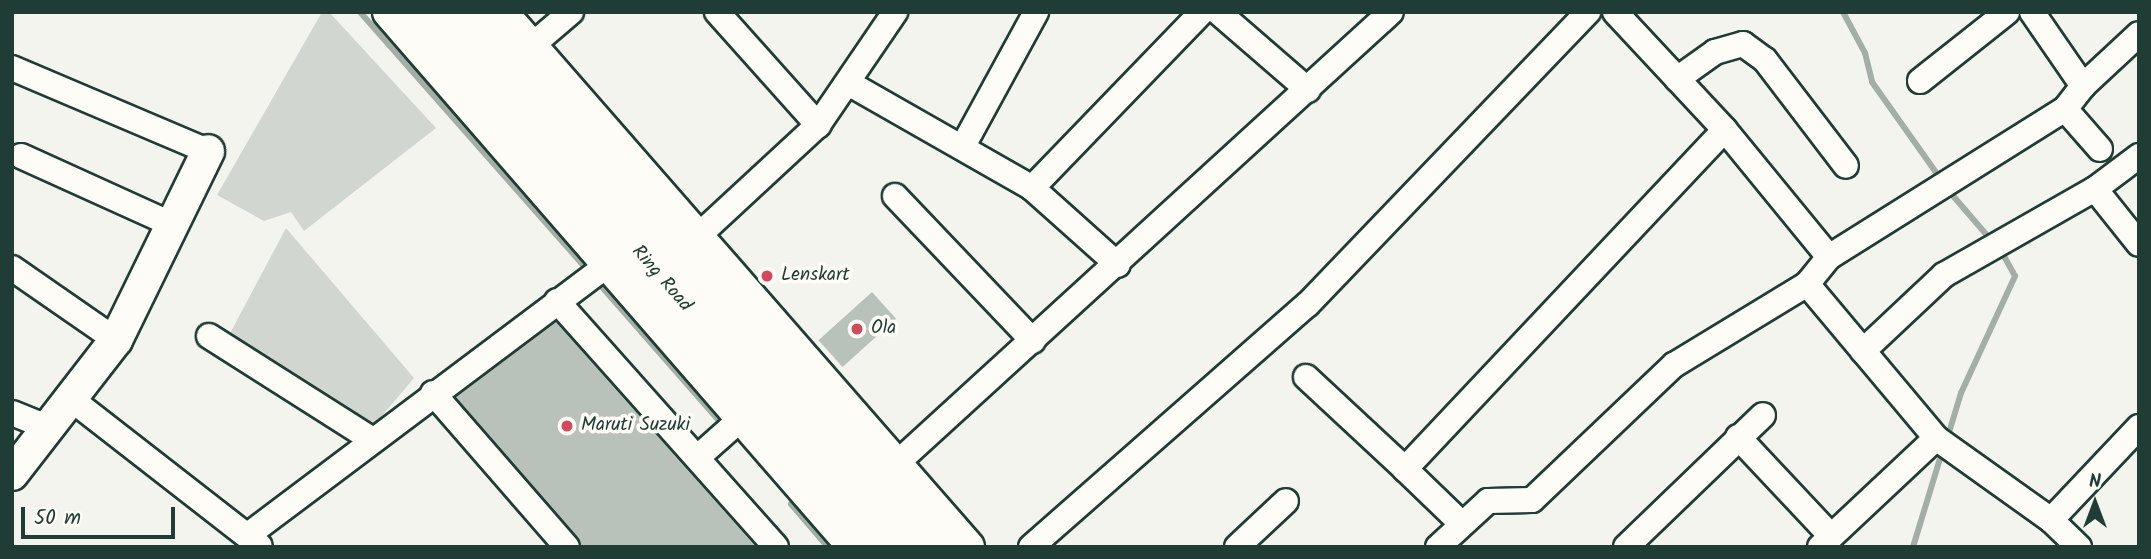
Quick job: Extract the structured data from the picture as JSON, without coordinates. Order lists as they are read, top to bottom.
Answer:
{
  "streets": {
    "highway": ["Ring Road"]
  },
  "places": ["Lenskart", "Ola", "Maruti Suzuki"],
  "scale_bar": "50 m",
  "north": "top"
}
